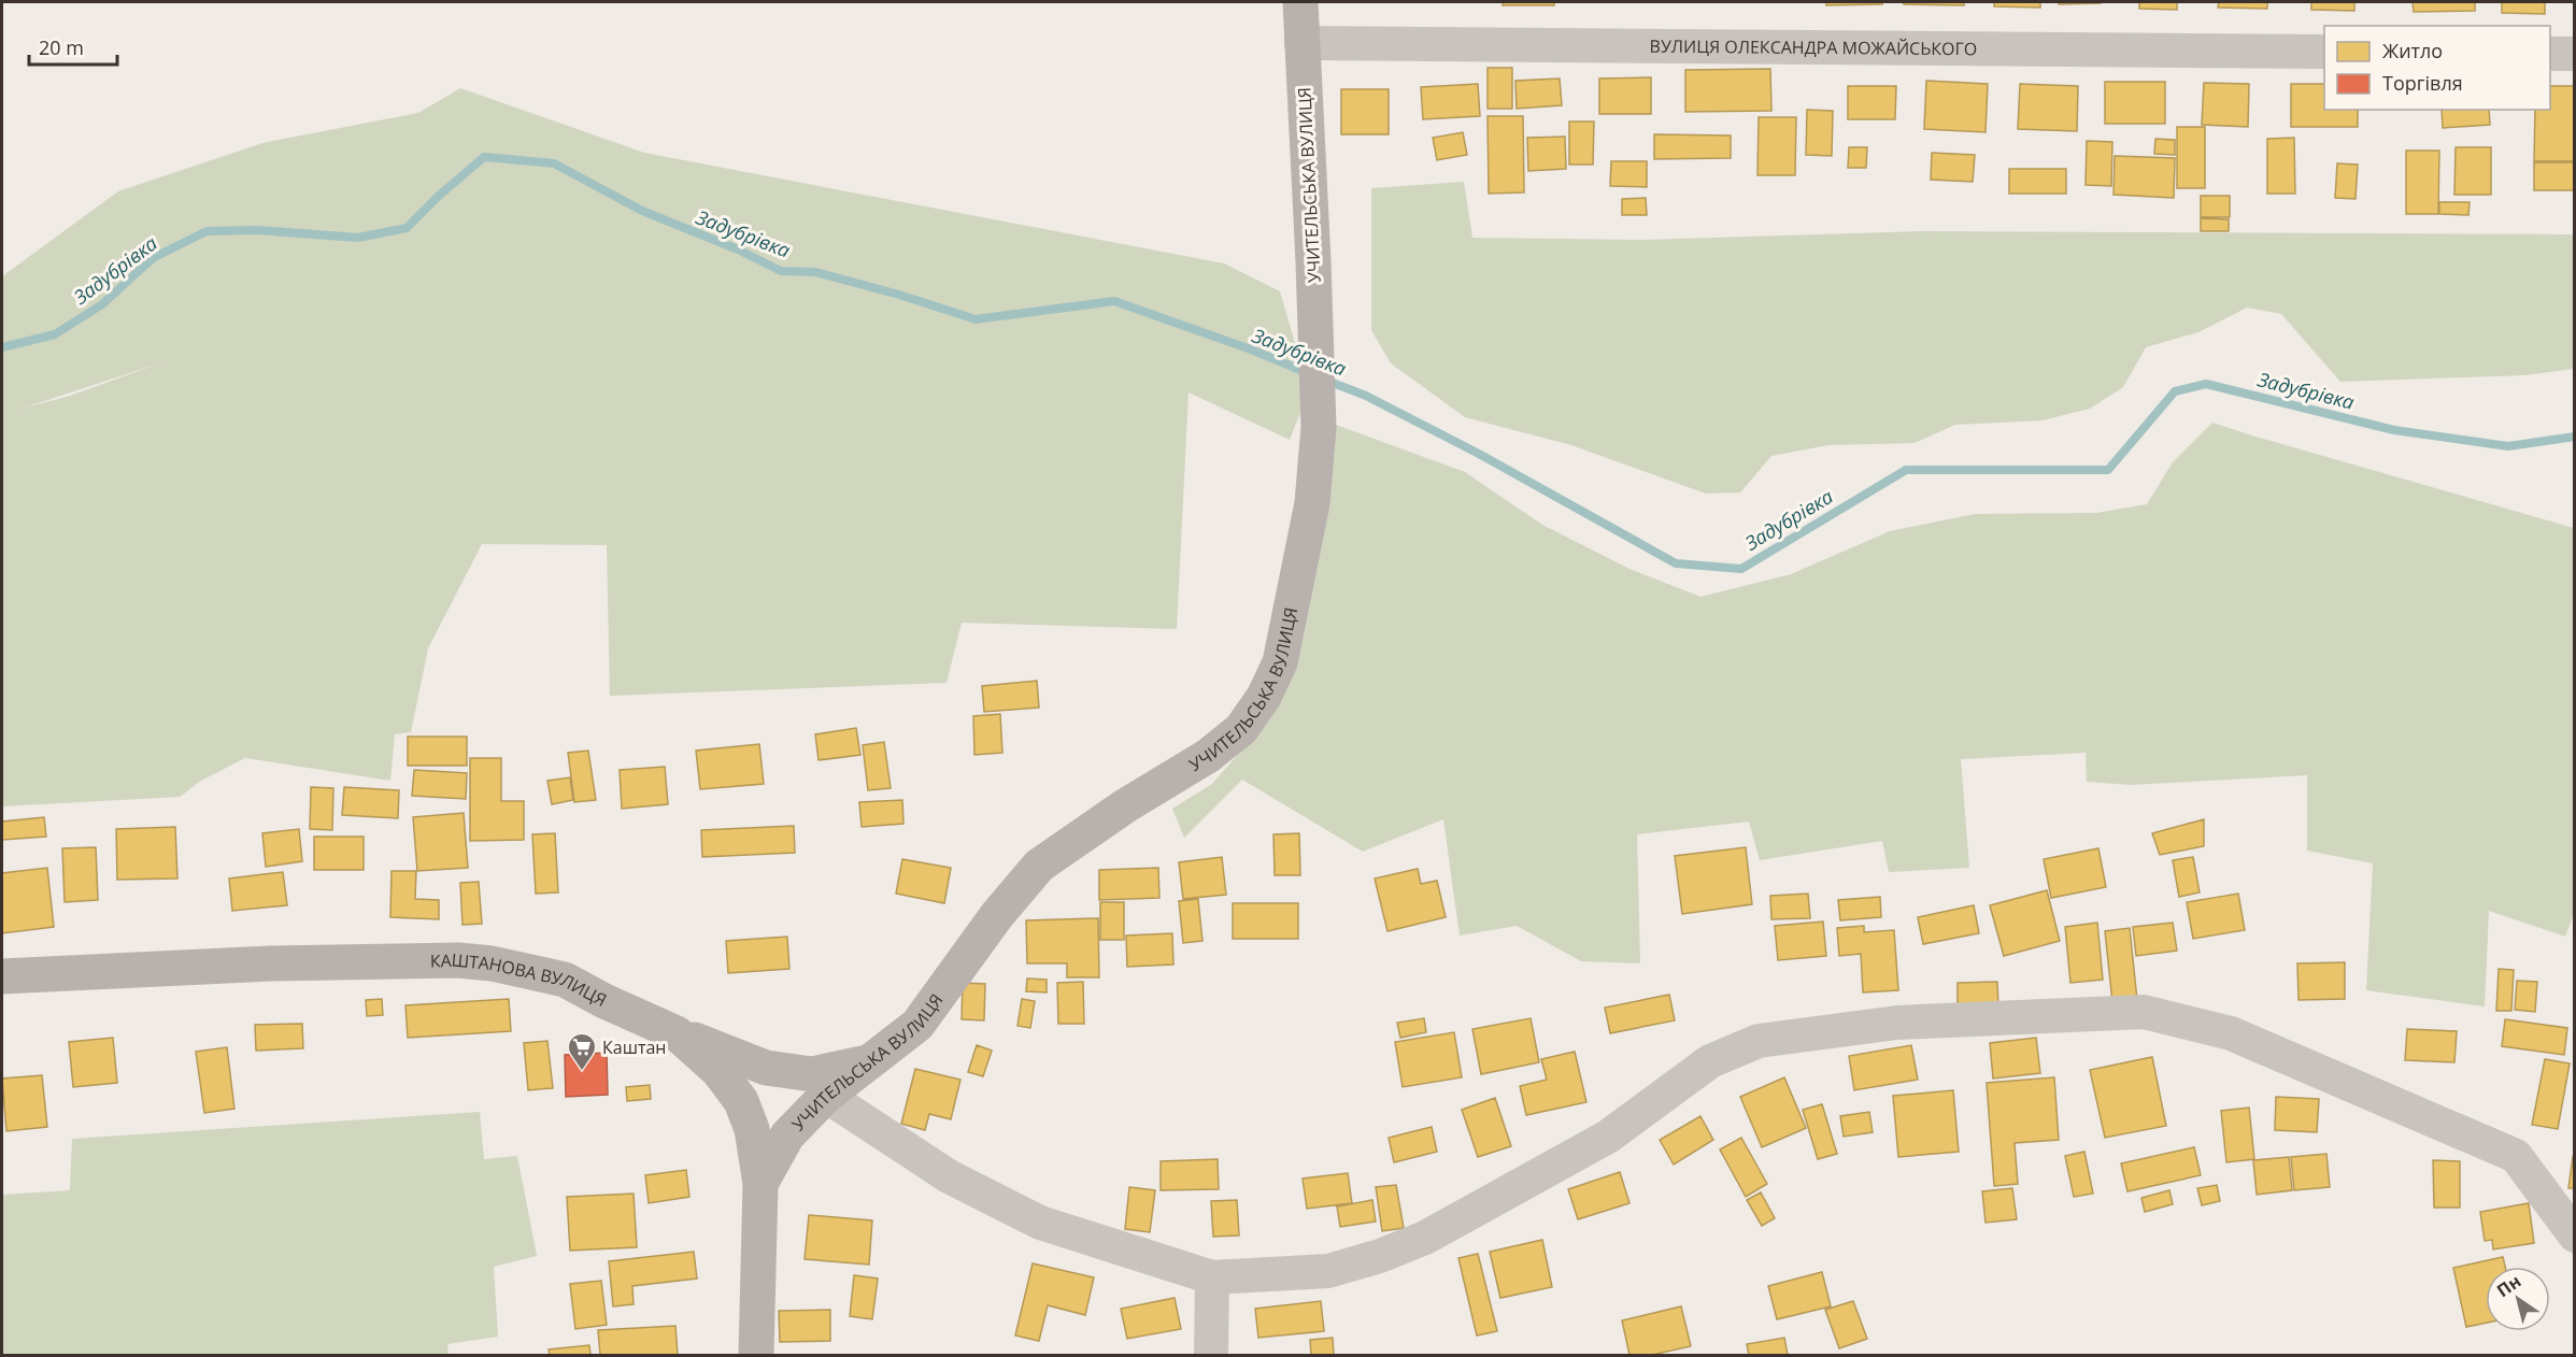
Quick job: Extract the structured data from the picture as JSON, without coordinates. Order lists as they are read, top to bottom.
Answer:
{
  "streets": {
    "main road": ["УЧИТЕЛЬСЬКА ВУЛИЦЯ", "КАШТАНОВА ВУЛИЦЯ"],
    "street": ["ВУЛИЦЯ ОЛЕКСАНДРА МОЖАЙСЬКОГО"]
  },
  "crossings": [
    ["ВУЛИЦЯ ОЛЕКСАНДРА МОЖАЙСЬКОГО", "УЧИТЕЛЬСЬКА ВУЛИЦЯ"],
    ["УЧИТЕЛЬСЬКА ВУЛИЦЯ", "КАШТАНОВА ВУЛИЦЯ"]
  ],
  "water": ["Задубрівка"],
  "places": {
    "supermarket": ["Каштан"]
  },
  "legend": ["Житло", "Торгівля"],
  "scale_bar": "20 m",
  "north": "top left"
}
